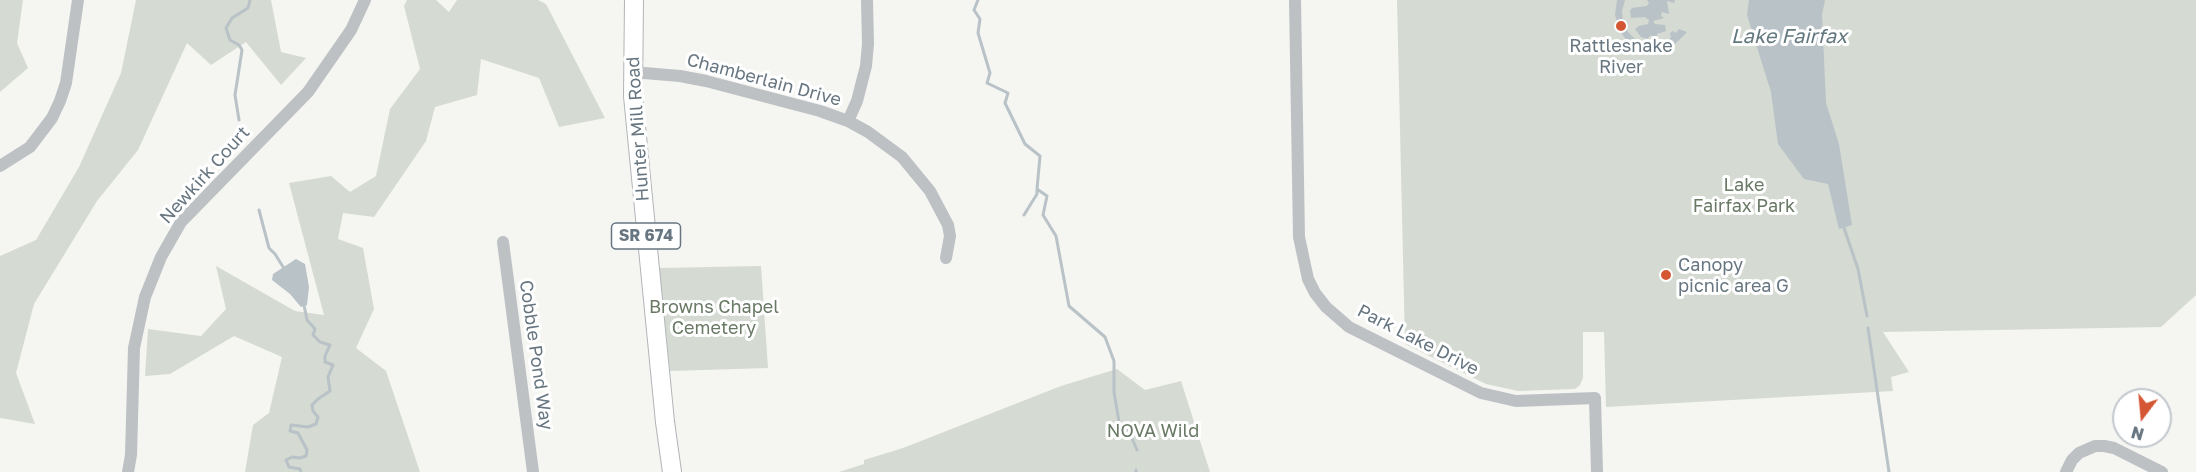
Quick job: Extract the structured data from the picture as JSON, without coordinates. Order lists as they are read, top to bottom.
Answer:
{
  "streets": {
    "main road": ["Hunter Mill Road", "SR 674"],
    "street": [
      "Chamberlain Drive",
      "Newkirk Court",
      "Park Lake Drive",
      "Cobble Pond Way"
    ]
  },
  "crossings": [
    ["Chamberlain Drive", "Hunter Mill Road"]
  ],
  "water": ["Lake Fairfax"],
  "parks": ["Lake Fairfax Park", "Browns Chapel Cemetery", "NOVA Wild"],
  "places": ["Rattlesnake River", "Canopy picnic area G"],
  "north": "bottom"
}
